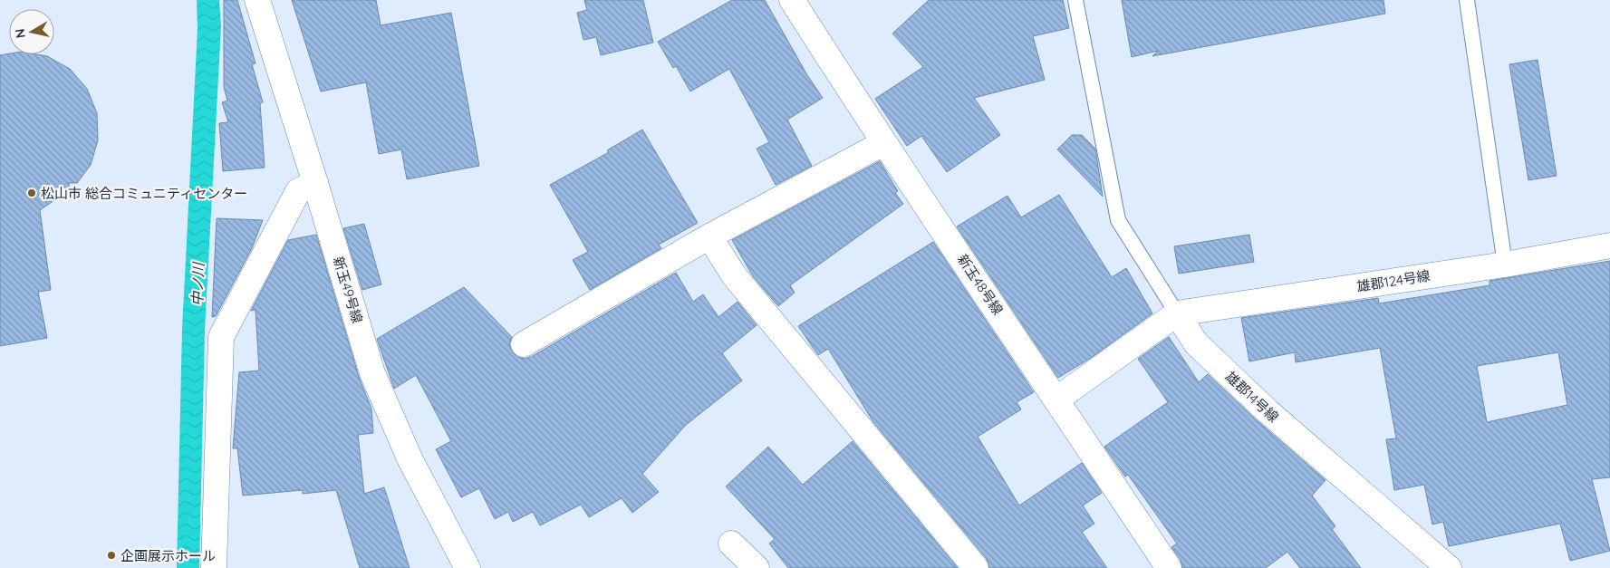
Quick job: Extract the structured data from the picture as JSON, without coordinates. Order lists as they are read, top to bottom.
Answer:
{
  "streets": {
    "street": [
      "雄郡124号線",
      "新玉48号線",
      "新玉49号線",
      "雄郡14号線"
    ]
  },
  "crossings": [
    ["雄郡124号線", "雄郡14号線"]
  ],
  "water": ["中ノ川"],
  "places": ["松山市 総合コミュニティセンター", "企画展示ホール"],
  "north": "left"
}
